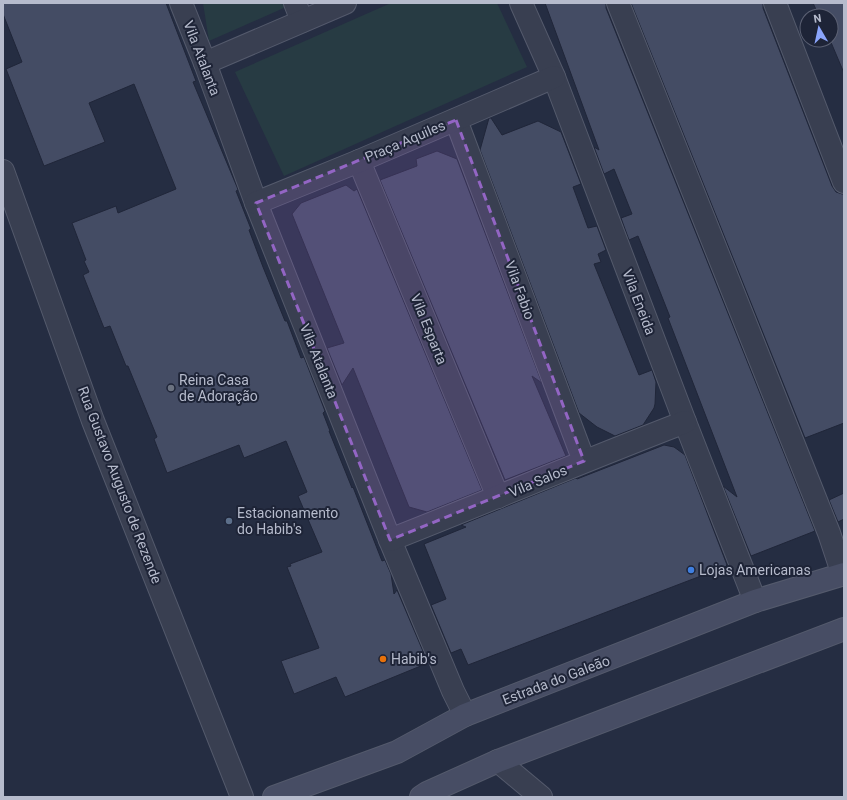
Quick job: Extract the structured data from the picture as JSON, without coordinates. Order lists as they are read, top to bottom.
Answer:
{
  "streets": {
    "main road": ["Estrada do Galeão"],
    "street": [
      "Vila Atalanta",
      "Praça Aquiles",
      "Vila Fabio",
      "Vila Eneida",
      "Vila Esparta",
      "Vila Salos",
      "Rua Gustavo Augusto de Rezende"
    ]
  },
  "crossings": [
    ["Vila Atalanta", "Praça Aquiles"],
    ["Vila Atalanta", "Vila Salos"],
    ["Vila Atalanta", "Estrada do Galeão"],
    ["Praça Aquiles", "Vila Fabio"],
    ["Praça Aquiles", "Vila Eneida"],
    ["Praça Aquiles", "Vila Esparta"],
    ["Vila Fabio", "Vila Salos"],
    ["Vila Eneida", "Vila Salos"],
    ["Vila Eneida", "Estrada do Galeão"],
    ["Vila Esparta", "Vila Salos"]
  ],
  "places": [
    "Reina Casa de Adoração",
    "Estacionamento do Habib's",
    "Lojas Americanas",
    "Habib's"
  ],
  "north": "top"
}
